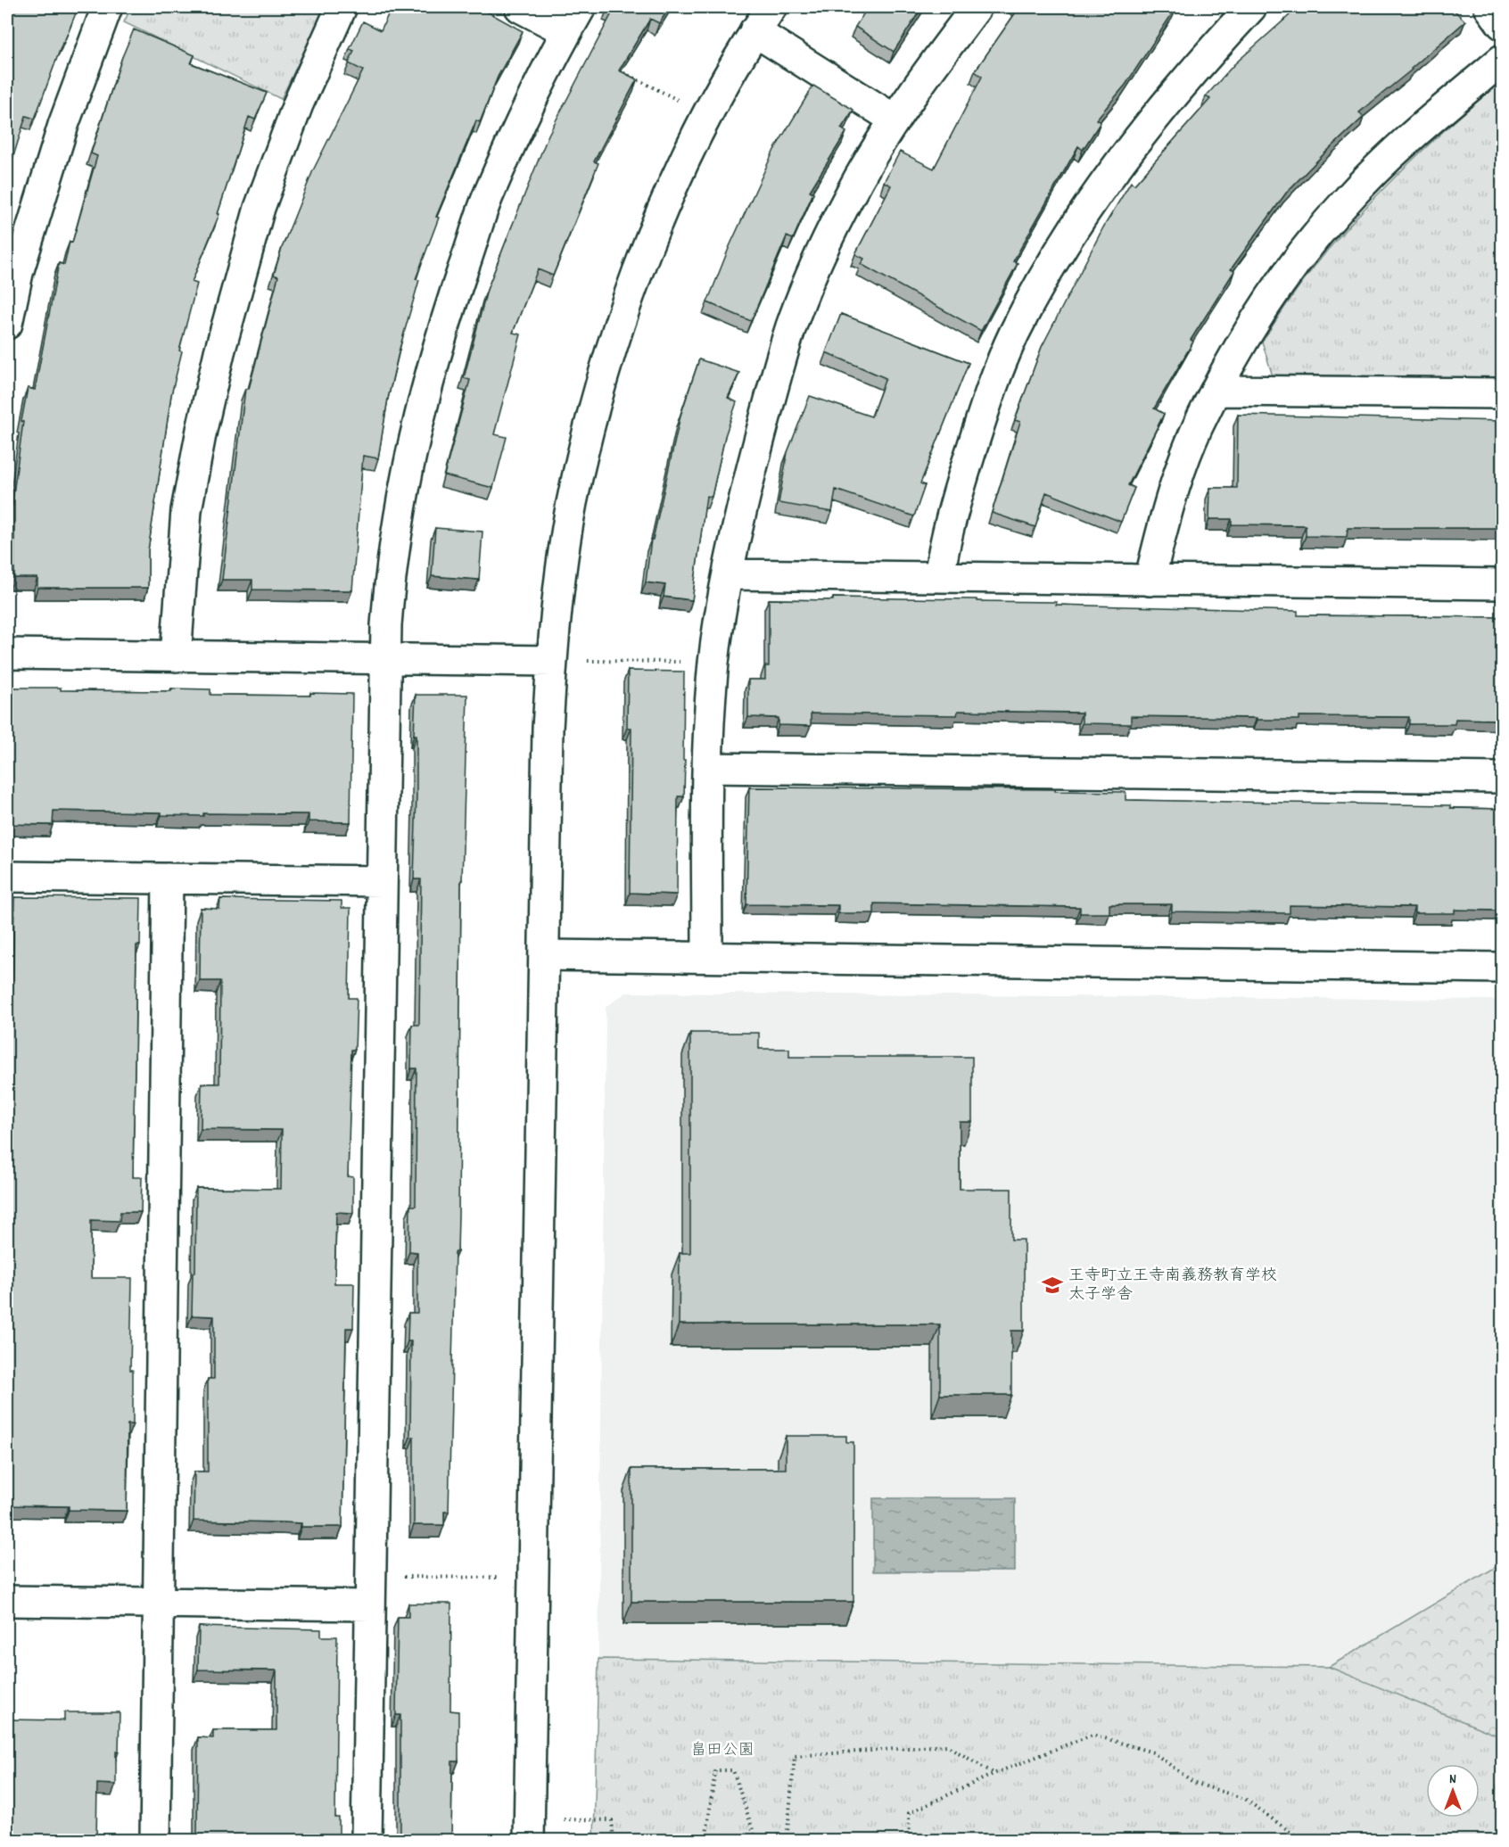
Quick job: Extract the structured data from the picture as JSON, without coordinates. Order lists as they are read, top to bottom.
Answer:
{
  "parks": ["畠田公園"],
  "places": {
    "school or university": ["王寺町立王寺南義務教育学校 太子学舎"]
  },
  "north": "top"
}
